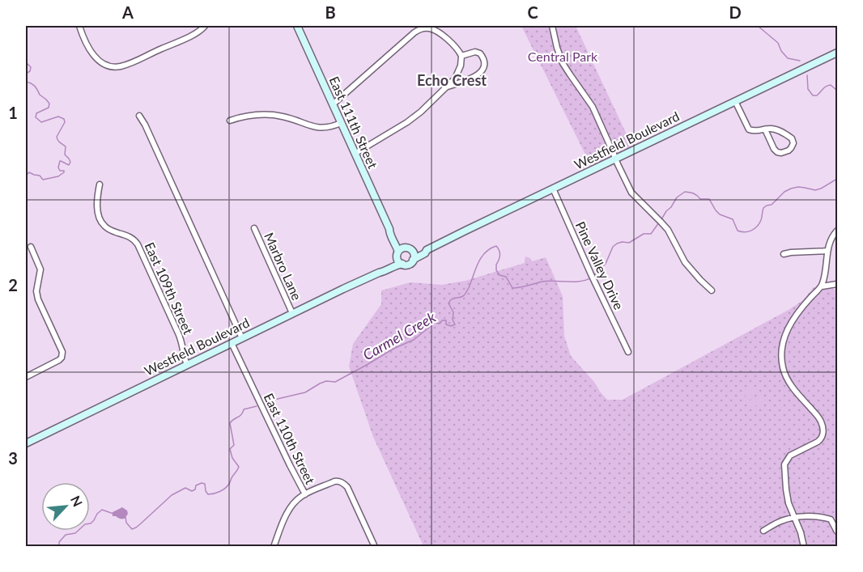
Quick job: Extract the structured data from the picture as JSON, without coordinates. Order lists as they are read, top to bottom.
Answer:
{
  "streets": {
    "main road": ["East 111th Street", "Westfield Boulevard"],
    "street": [
      "Pine Valley Drive",
      "Marbro Lane",
      "East 109th Street",
      "East 110th Street"
    ]
  },
  "crossings": [
    ["East 111th Street", "Westfield Boulevard"],
    ["Westfield Boulevard", "Pine Valley Drive"],
    ["Westfield Boulevard", "Marbro Lane"],
    ["Westfield Boulevard", "East 109th Street"],
    ["Westfield Boulevard", "East 110th Street"]
  ],
  "districts": ["Echo Crest"],
  "water": ["Carmel Creek"],
  "parks": ["Central Park"],
  "north": "top right",
  "grid": {
    "columns": [
      "A",
      "B",
      "C",
      "D"
    ],
    "rows": ["1", "2", "3"]
  }
}
